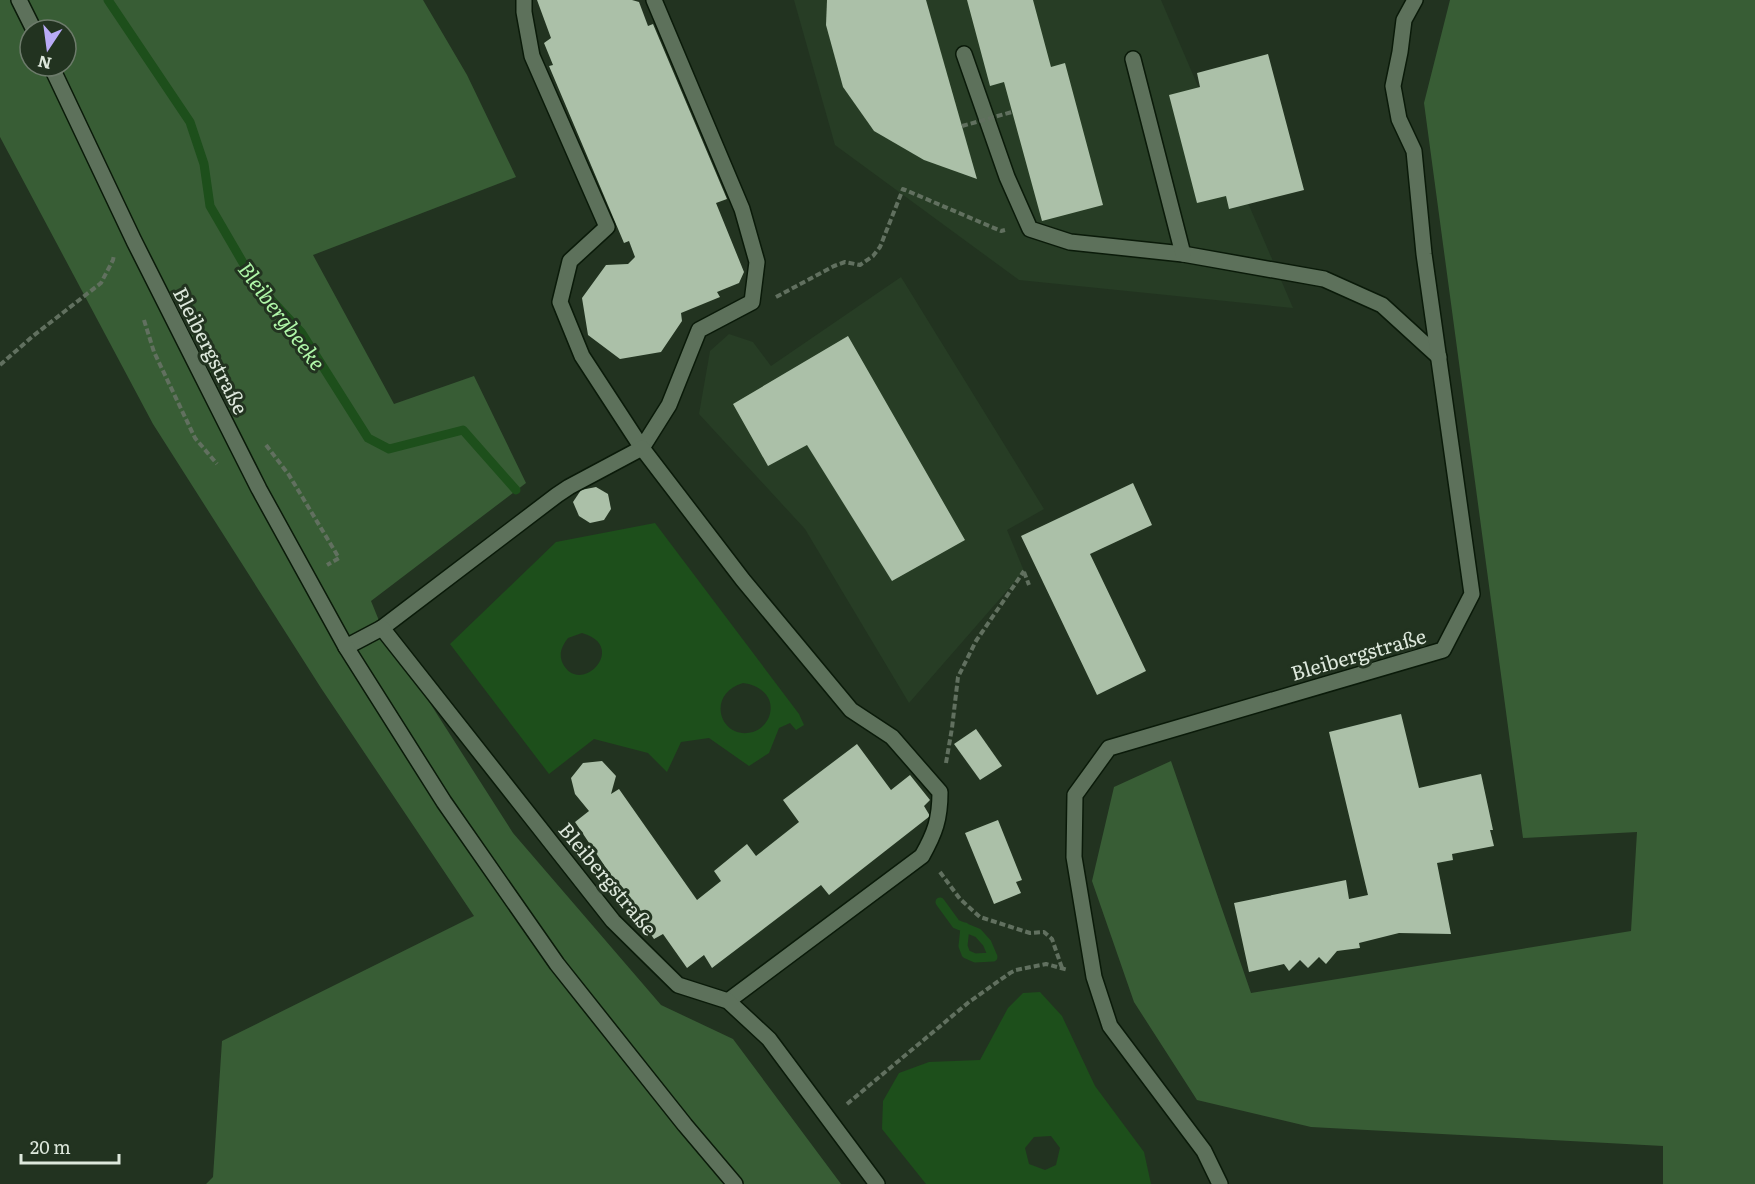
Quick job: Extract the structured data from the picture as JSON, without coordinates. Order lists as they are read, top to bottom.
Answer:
{
  "streets": {
    "street": ["Bleibergstraße"]
  },
  "water": ["Bleibergbeeke"],
  "scale_bar": "20 m",
  "north": "bottom"
}
